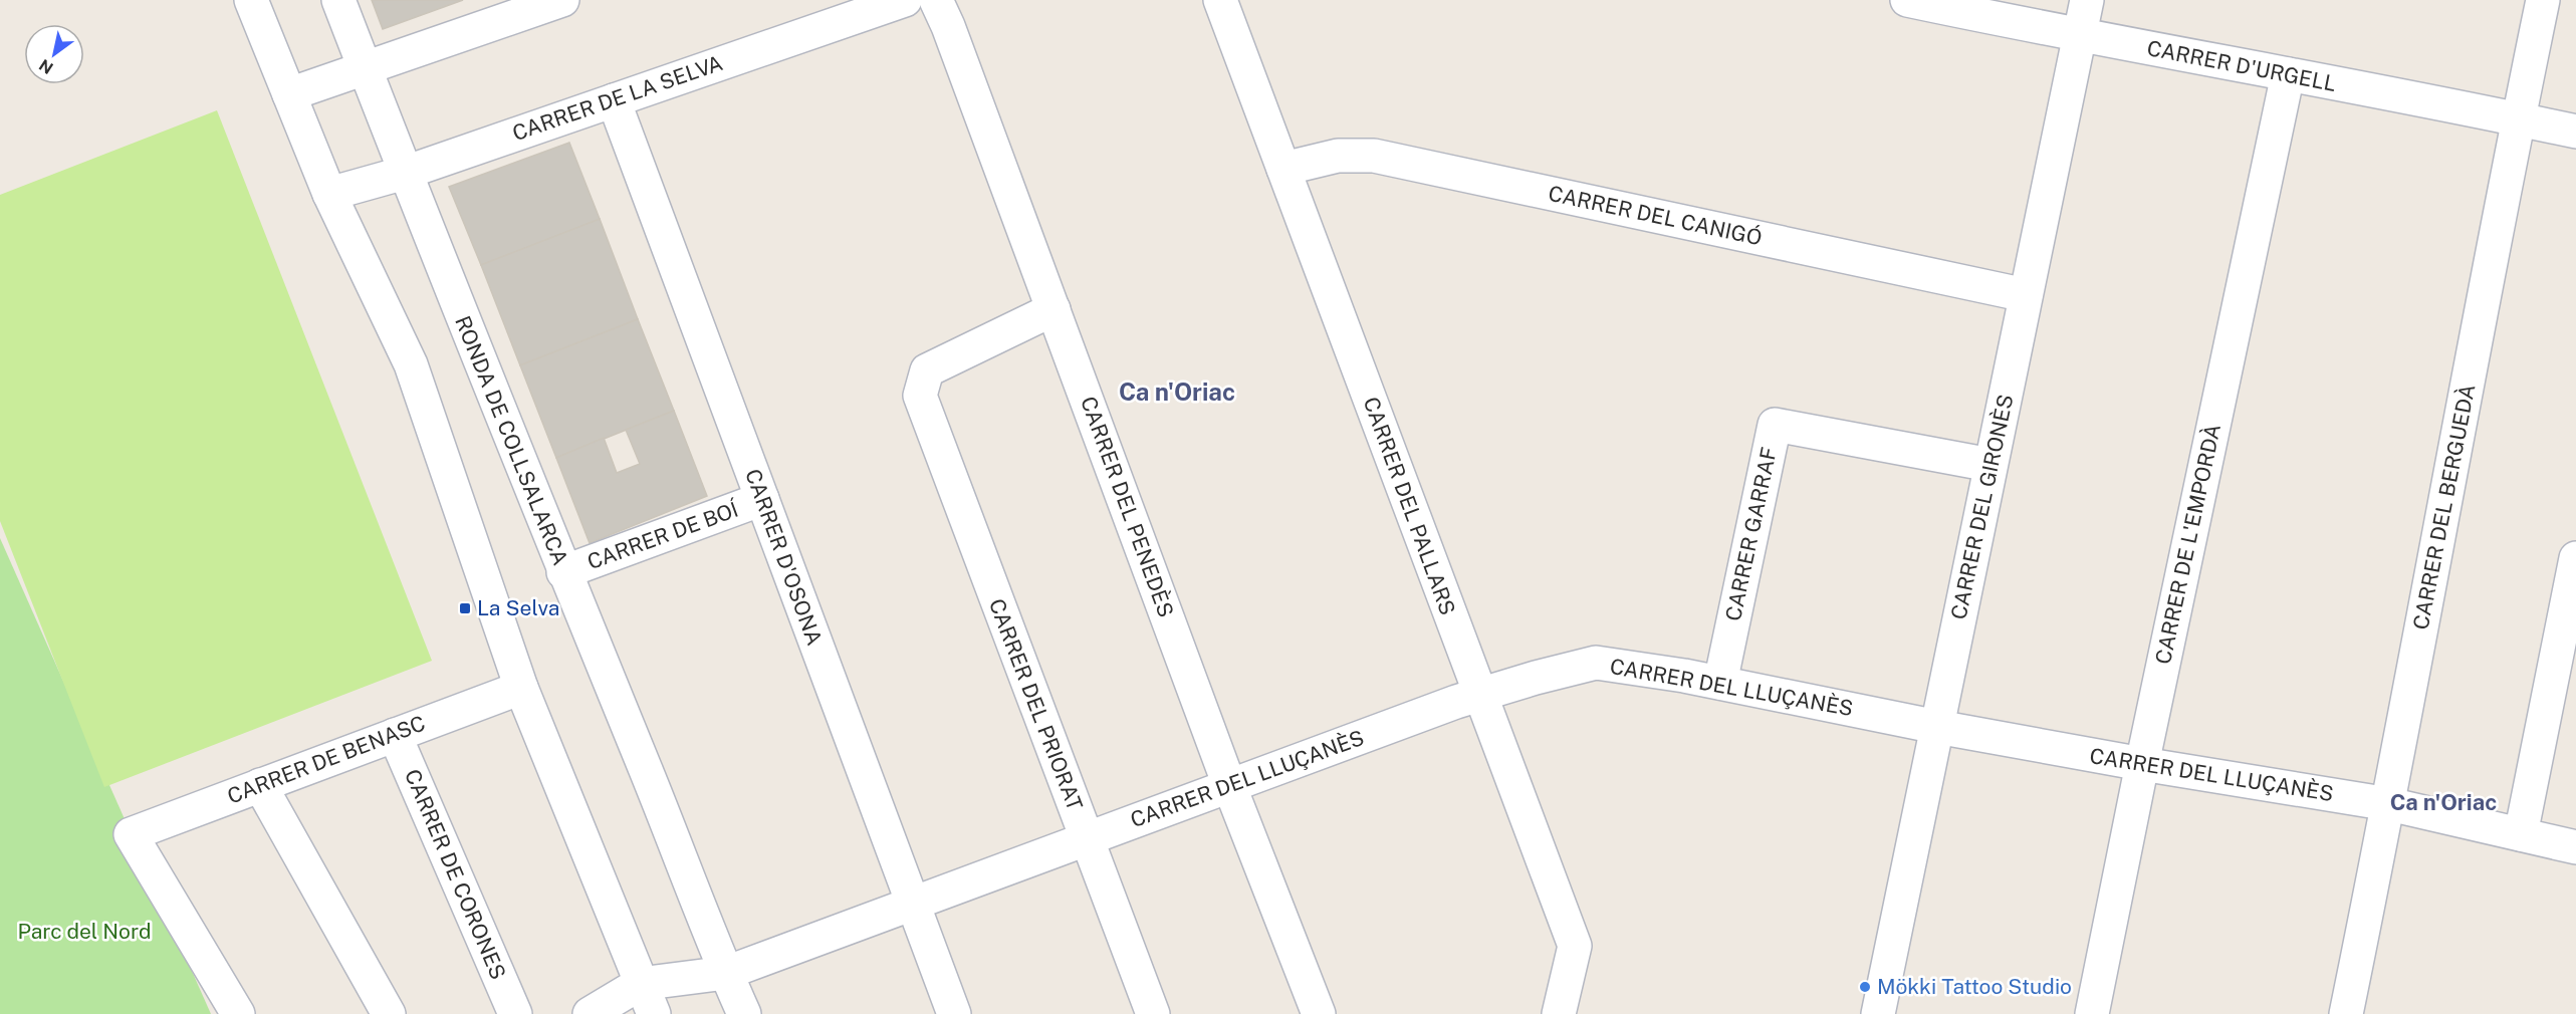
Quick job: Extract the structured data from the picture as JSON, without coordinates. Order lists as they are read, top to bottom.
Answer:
{
  "streets": {
    "street": [
      "CARRER D'URGELL",
      "CARRER DE LA SELVA",
      "CARRER DEL CANIGÓ",
      "RONDA DE COLLSALARCA",
      "CARRER DEL PALLARS",
      "CARRER DEL PENEDÈS",
      "CARRER DEL GIRONÈS",
      "CARRER DEL BERGUEDÀ",
      "CARRER GARRAF",
      "CARRER DE BOÍ",
      "CARRER DE L'EMPORDÀ",
      "CARRER D'OSONA",
      "CARRER DEL LLUÇANÈS",
      "CARRER DEL PRIORAT",
      "CARRER DE BENASC",
      "CARRER DE CORONES"
    ]
  },
  "crossings": [
    ["CARRER D'URGELL", "CARRER DEL GIRONÈS"],
    ["CARRER D'URGELL", "CARRER DEL BERGUEDÀ"],
    ["CARRER D'URGELL", "CARRER DE L'EMPORDÀ"],
    ["CARRER DE LA SELVA", "RONDA DE COLLSALARCA"],
    ["CARRER DE LA SELVA", "CARRER D'OSONA"],
    ["CARRER DEL CANIGÓ", "CARRER DEL PALLARS"],
    ["CARRER DEL CANIGÓ", "CARRER DEL GIRONÈS"],
    ["RONDA DE COLLSALARCA", "CARRER DE BOÍ"],
    ["RONDA DE COLLSALARCA", "CARRER DEL LLUÇANÈS"],
    ["CARRER DEL PALLARS", "CARRER DEL LLUÇANÈS"],
    ["CARRER DEL PENEDÈS", "CARRER DEL LLUÇANÈS"],
    ["CARRER DEL PENEDÈS", "CARRER DEL PRIORAT"],
    ["CARRER DEL GIRONÈS", "CARRER GARRAF"],
    ["CARRER DEL GIRONÈS", "CARRER DEL LLUÇANÈS"],
    ["CARRER DEL BERGUEDÀ", "CARRER DEL LLUÇANÈS"],
    ["CARRER GARRAF", "CARRER DEL LLUÇANÈS"],
    ["CARRER DE BOÍ", "CARRER D'OSONA"],
    ["CARRER DE L'EMPORDÀ", "CARRER DEL LLUÇANÈS"],
    ["CARRER D'OSONA", "CARRER DEL LLUÇANÈS"],
    ["CARRER DEL LLUÇANÈS", "CARRER DEL PRIORAT"],
    ["CARRER DE BENASC", "CARRER DE CORONES"]
  ],
  "districts": ["Ca n'Oriac", "Ca n'Oriac"],
  "parks": ["Parc del Nord"],
  "places": {
    "transit": ["La Selva"],
    "other": ["Mökki Tattoo Studio"]
  },
  "north": "bottom left"
}
